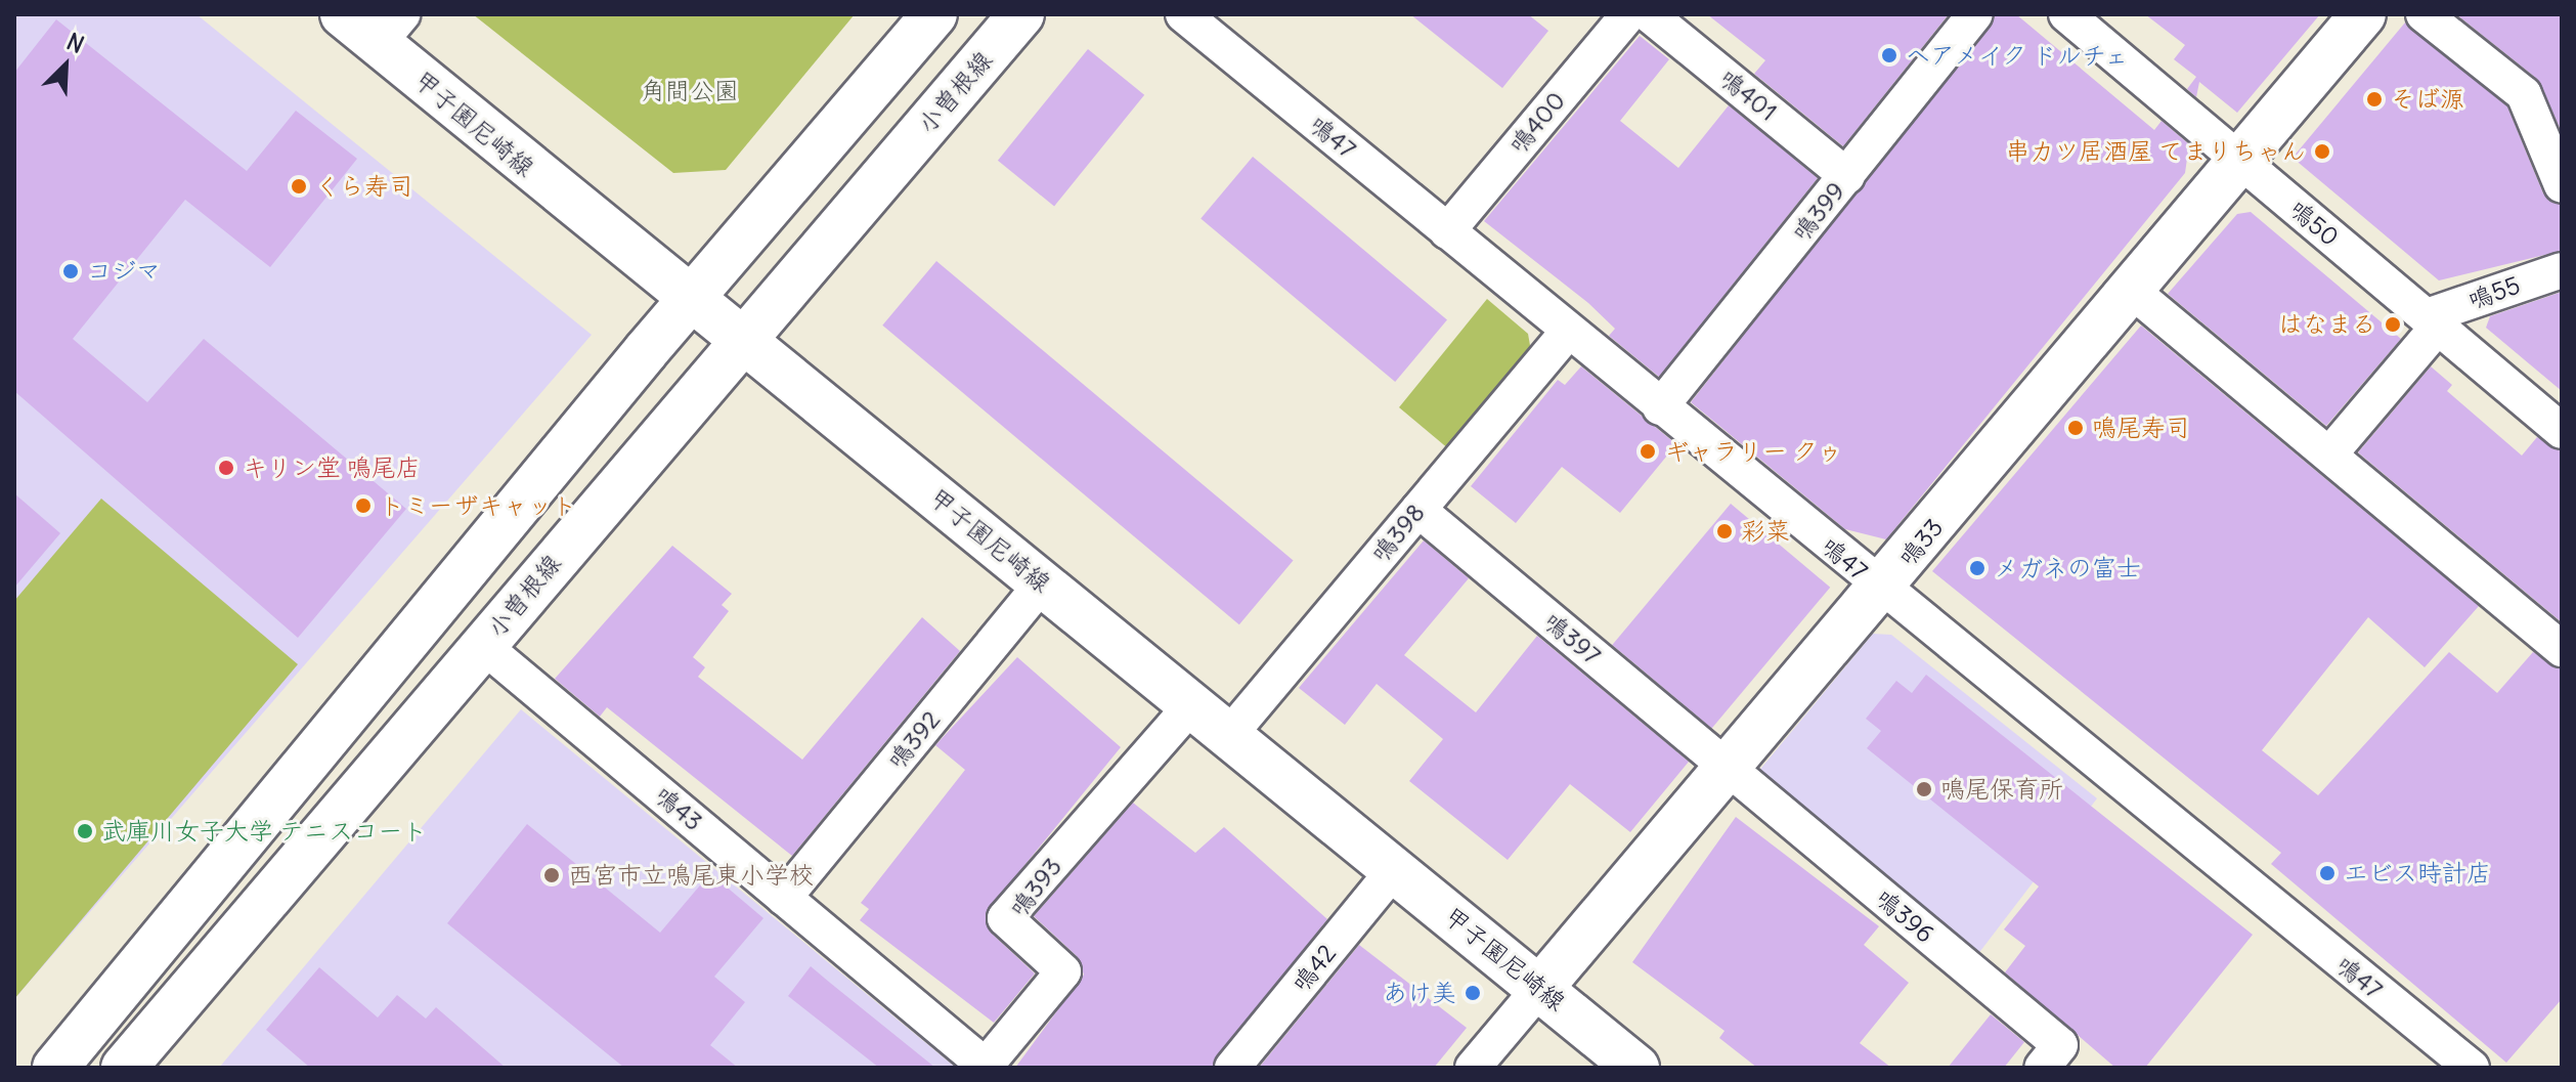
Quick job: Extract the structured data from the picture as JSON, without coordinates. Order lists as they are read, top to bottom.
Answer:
{
  "streets": {
    "street": [
      "小曽根線",
      "鳴401",
      "鳴400",
      "甲子園尼崎線",
      "鳴47",
      "鳴399",
      "鳴50",
      "鳴55",
      "鳴398",
      "鳴33",
      "鳴397",
      "鳴392",
      "鳴43",
      "鳴393",
      "鳴396",
      "鳴42"
    ]
  },
  "crossings": [
    ["小曽根線", "甲子園尼崎線"],
    ["小曽根線", "鳴43"],
    ["鳴401", "鳴399"],
    ["鳴400", "鳴47"],
    ["甲子園尼崎線", "鳴398"],
    ["甲子園尼崎線", "鳴33"],
    ["甲子園尼崎線", "鳴392"],
    ["甲子園尼崎線", "鳴393"],
    ["甲子園尼崎線", "鳴42"],
    ["鳴47", "鳴399"],
    ["鳴47", "鳴398"],
    ["鳴47", "鳴33"],
    ["鳴50", "鳴55"],
    ["鳴50", "鳴33"],
    ["鳴398", "鳴397"],
    ["鳴33", "鳴397"],
    ["鳴33", "鳴396"],
    ["鳴397", "鳴396"],
    ["鳴392", "鳴43"],
    ["鳴43", "鳴393"]
  ],
  "parks": ["角間公園"],
  "places": [
    "ヘアメイク ドルチェ",
    "そば源",
    "串カツ居酒屋 てまりちゃん",
    "くら寿司",
    "コジマ",
    "はなまる",
    "鳴尾寿司",
    "ギャラリー クゥ",
    "キリン堂 鳴尾店",
    "トミーザキャット",
    "彩菜",
    "メガネの富士",
    "鳴尾保育所",
    "武庫川女子大学 テニスコート",
    "エビス時計店",
    "西宮市立鳴尾東小学校",
    "あけ美"
  ],
  "north": "top right"
}
